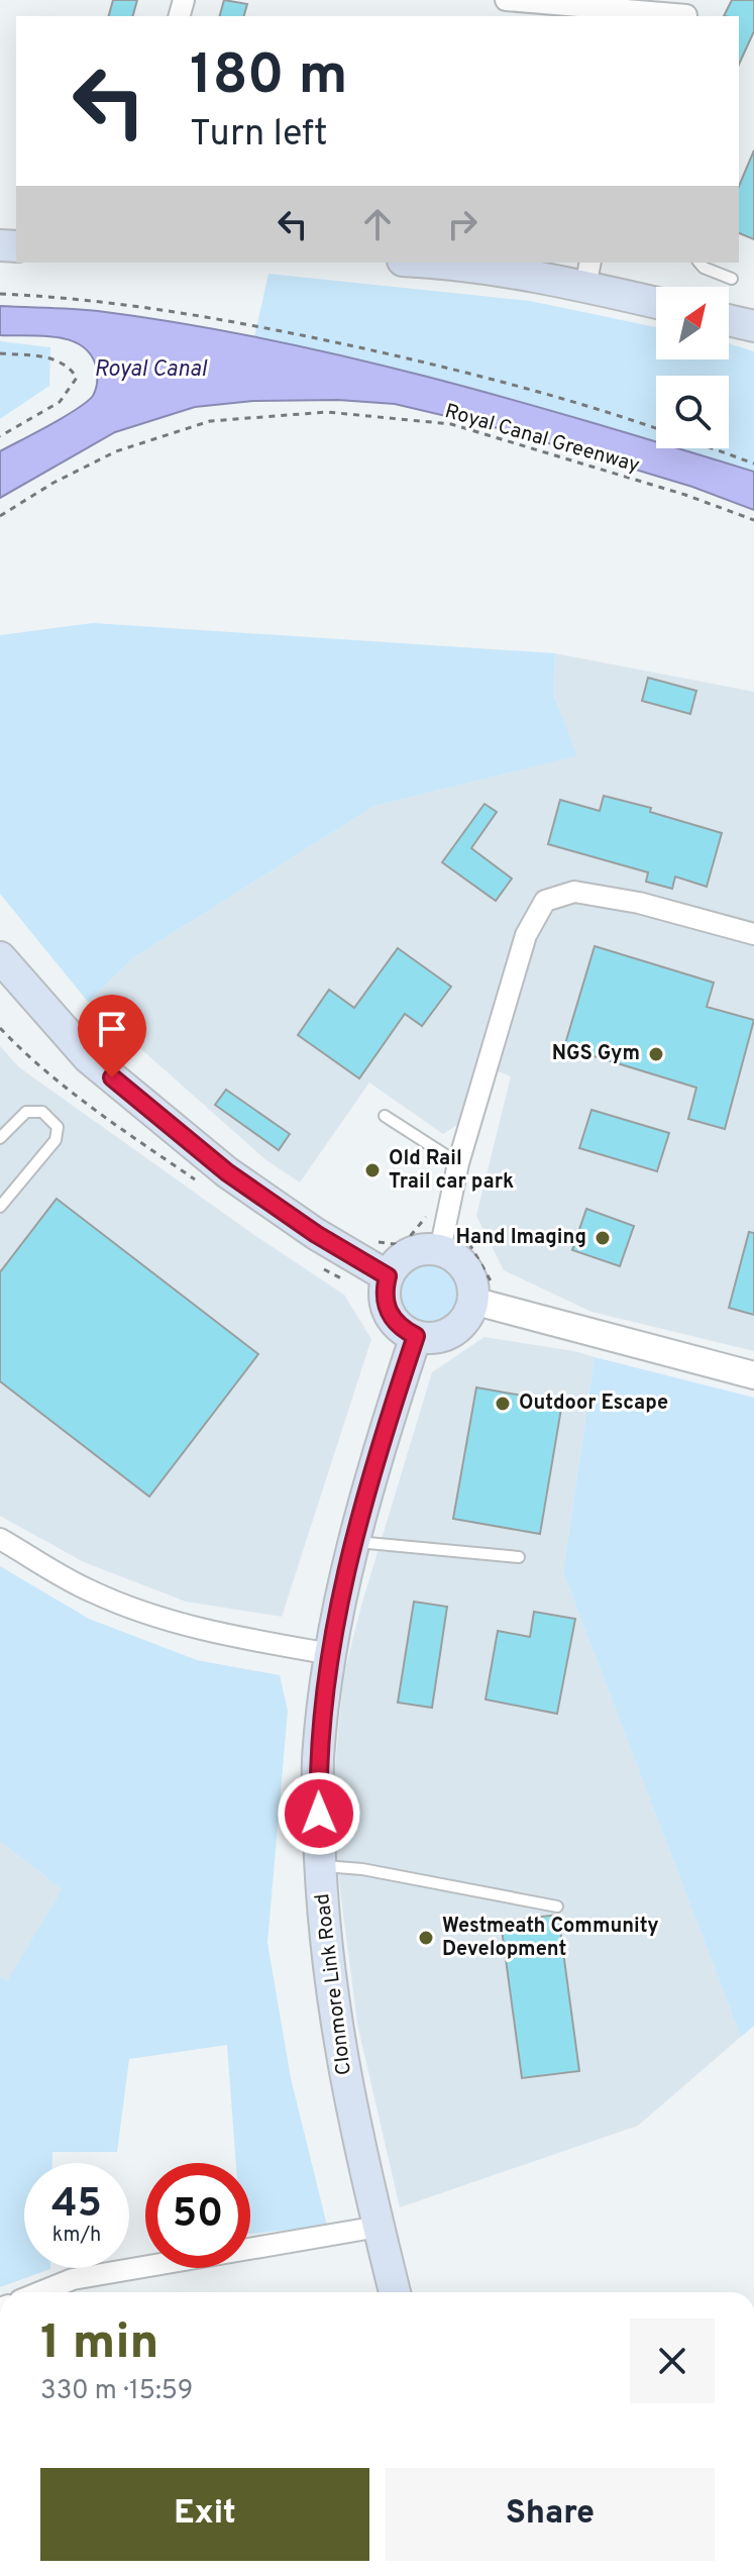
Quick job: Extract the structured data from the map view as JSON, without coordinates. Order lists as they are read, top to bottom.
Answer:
{
  "streets": {
    "main road": ["Clonmore Link Road"],
    "path": ["Royal Canal Greenway"]
  },
  "water": ["Royal Canal"],
  "places": [
    "NGS Gym",
    "Old Rail Trail car park",
    "Hand Imaging",
    "Outdoor Escape",
    "Westmeath Community Development"
  ],
  "north": "top right",
  "page": {
    "turn": ["180 m", "Turn left"],
    "speed": "45 km/h",
    "limit": "50",
    "heading": ["1 min", "330 m · 15:59"],
    "buttons": ["Exit", "Share"]
  }
}
